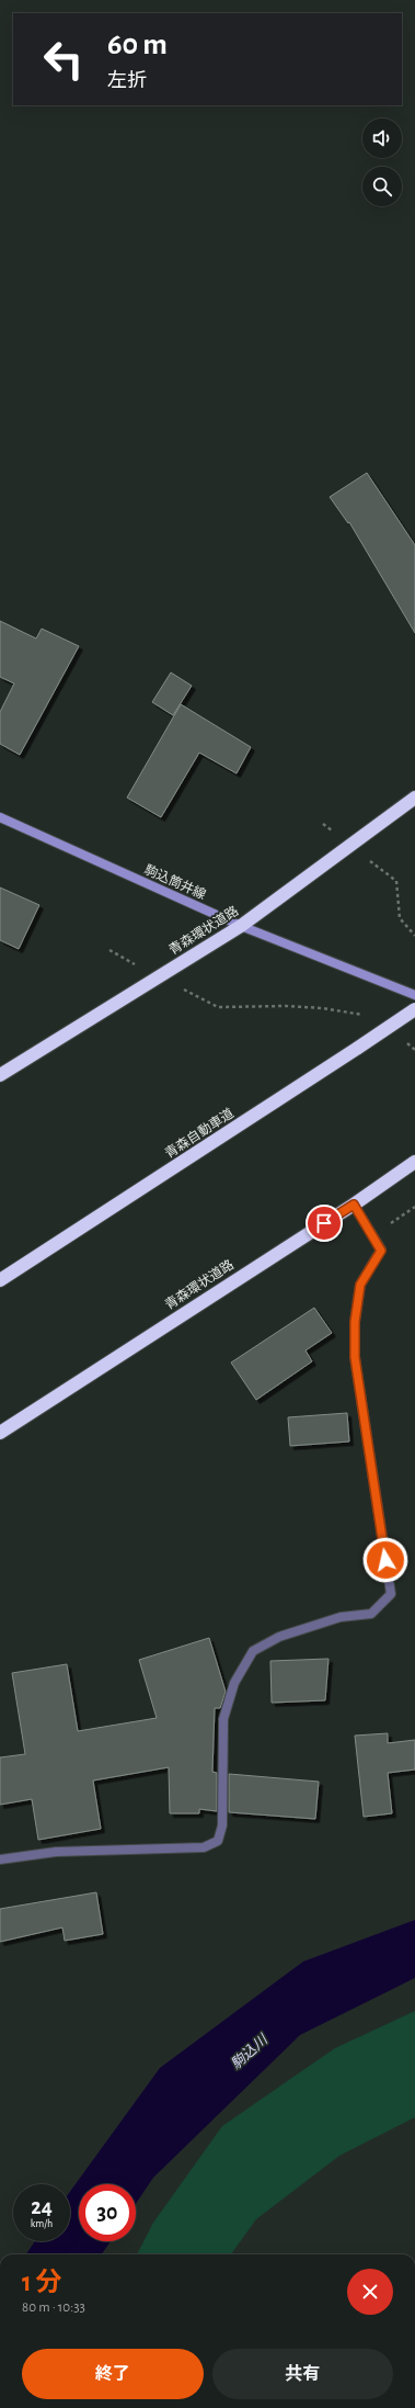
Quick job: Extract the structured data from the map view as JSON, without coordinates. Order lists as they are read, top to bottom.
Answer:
{
  "streets": {
    "highway": ["青森環状道路", "青森自動車道"],
    "main road": ["駒込筒井線"]
  },
  "crossings": [
    ["駒込筒井線", "青森環状道路"]
  ],
  "water": ["駒込川"],
  "page": {
    "turn": ["60 m", "左折"],
    "speed": "24 km/h",
    "limit": "30",
    "heading": ["1 分", "80 m · 10:33"],
    "buttons": ["終了", "共有"]
  }
}
